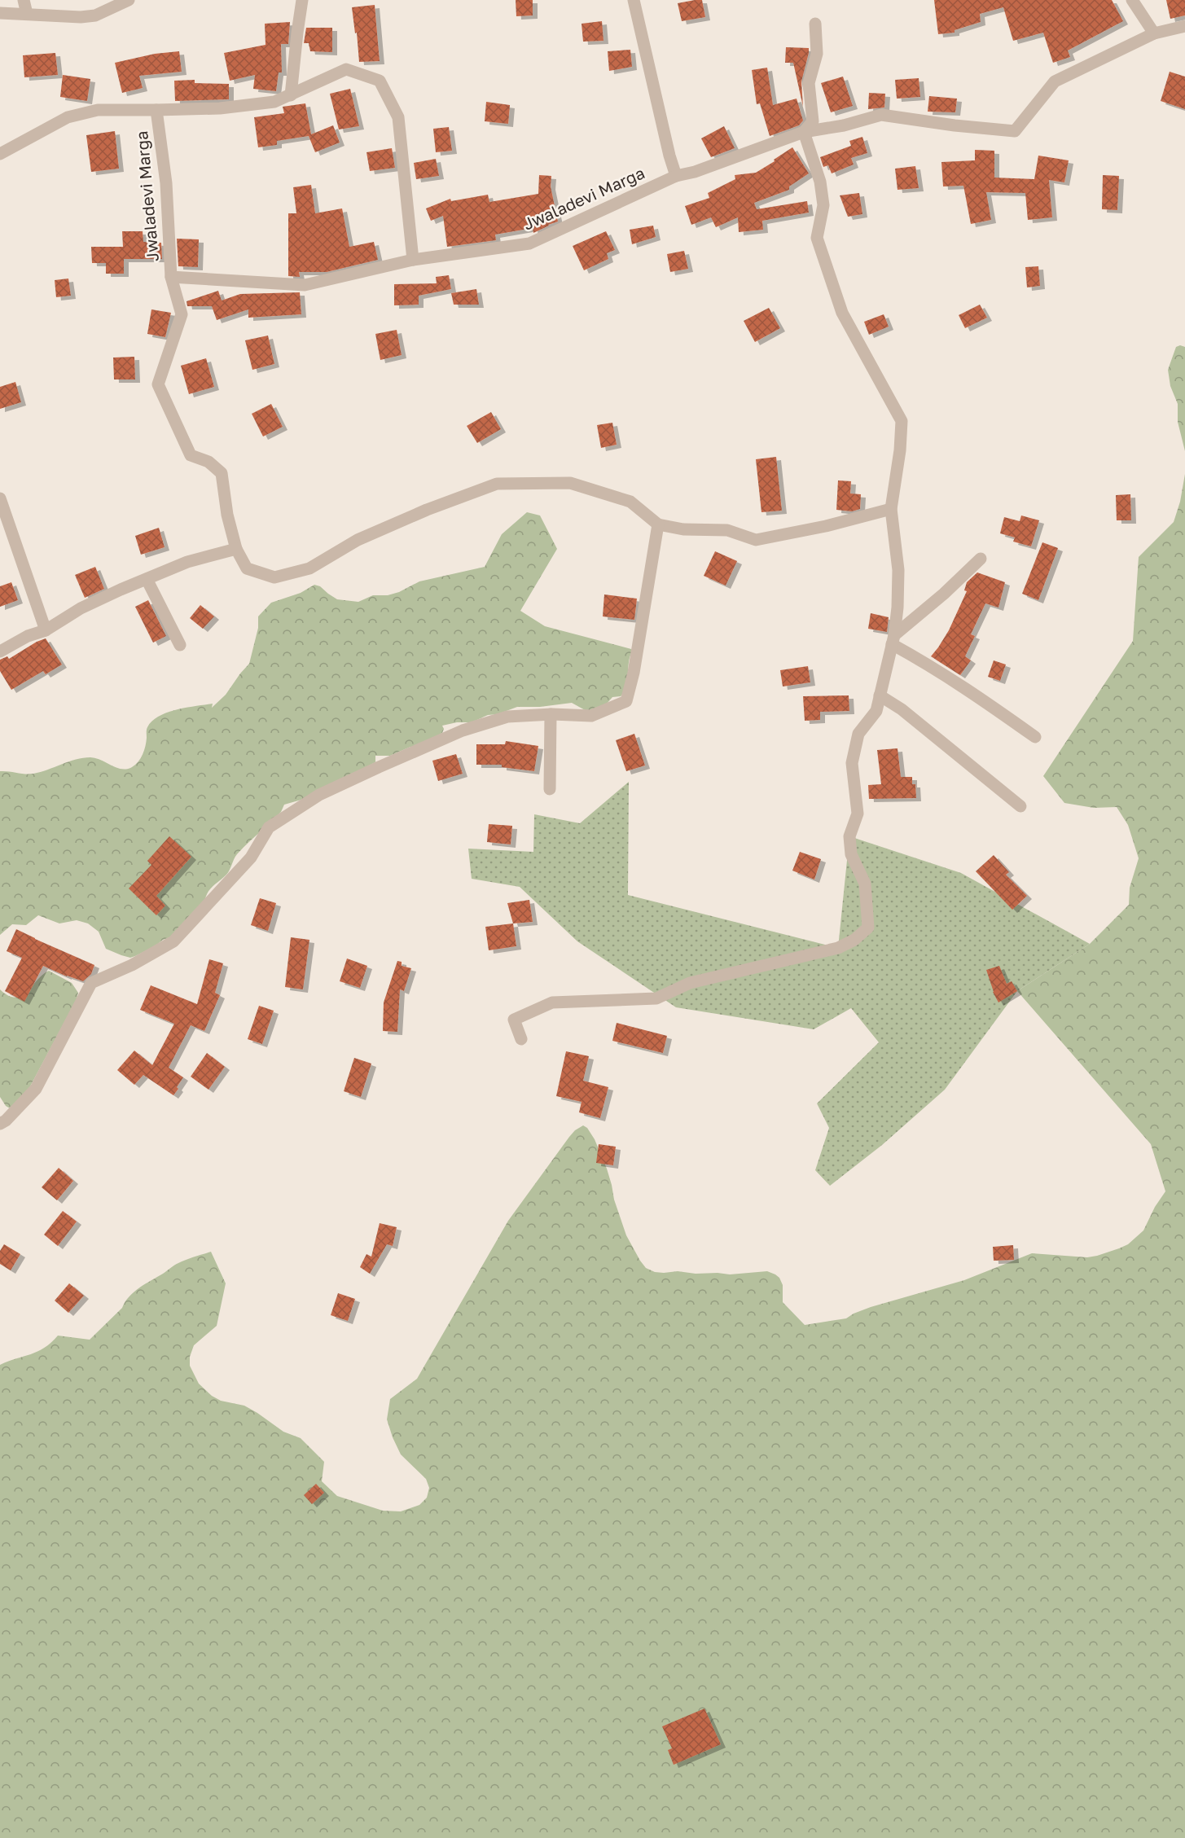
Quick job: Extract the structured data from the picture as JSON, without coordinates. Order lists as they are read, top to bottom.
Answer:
{
  "streets": {
    "street": ["Jwaladevi Marga"]
  }
}
